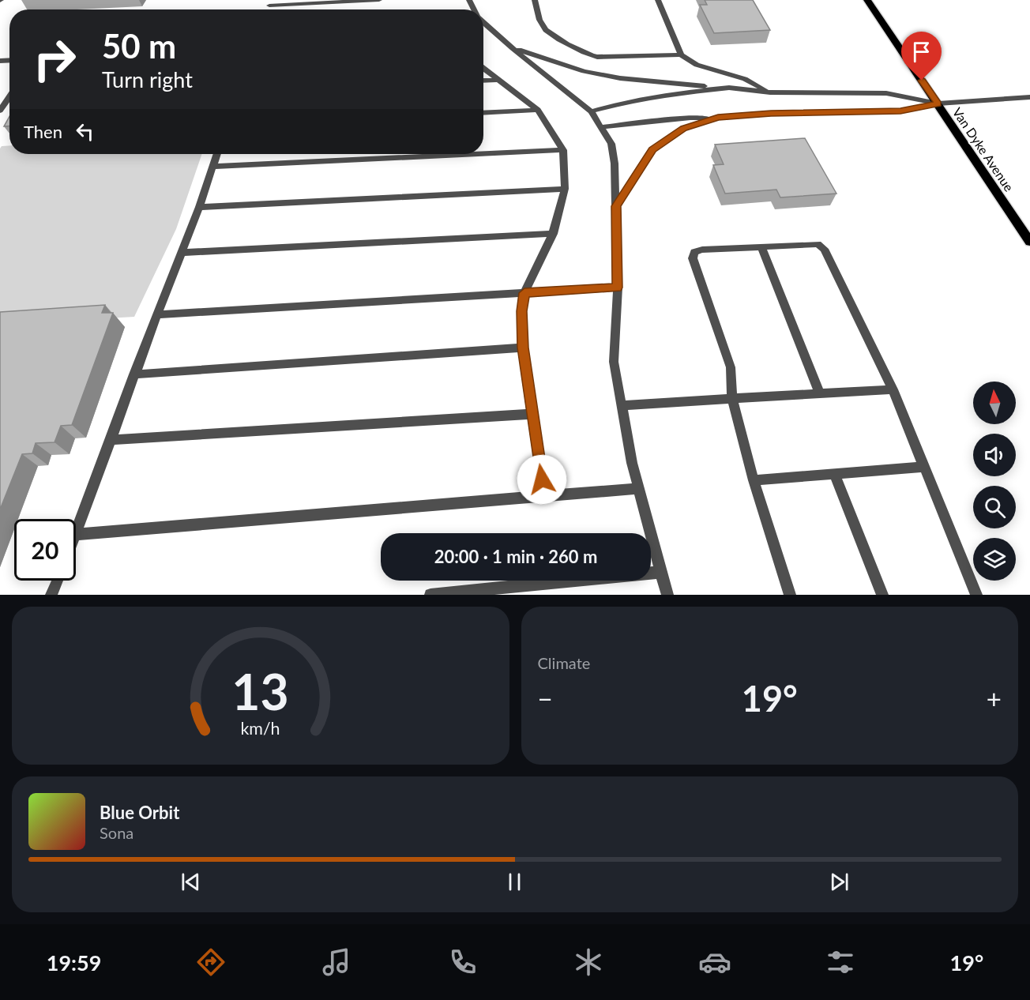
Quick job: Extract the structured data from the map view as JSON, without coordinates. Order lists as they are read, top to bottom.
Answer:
{
  "streets": {
    "main road": ["Van Dyke Avenue"]
  },
  "north": "top",
  "page": {
    "turn": ["50 m", "Turn right"],
    "then": "Then",
    "limit": "20",
    "trip": "20:00 · 1 min · 260 m",
    "tile": "Climate",
    "heat": ["−", "19°", "+"],
    "song": ["Blue Orbit", "Sona"],
    "tabs": ["19:59", "19°"],
    "gauge": ["13", "km/h"]
  }
}
